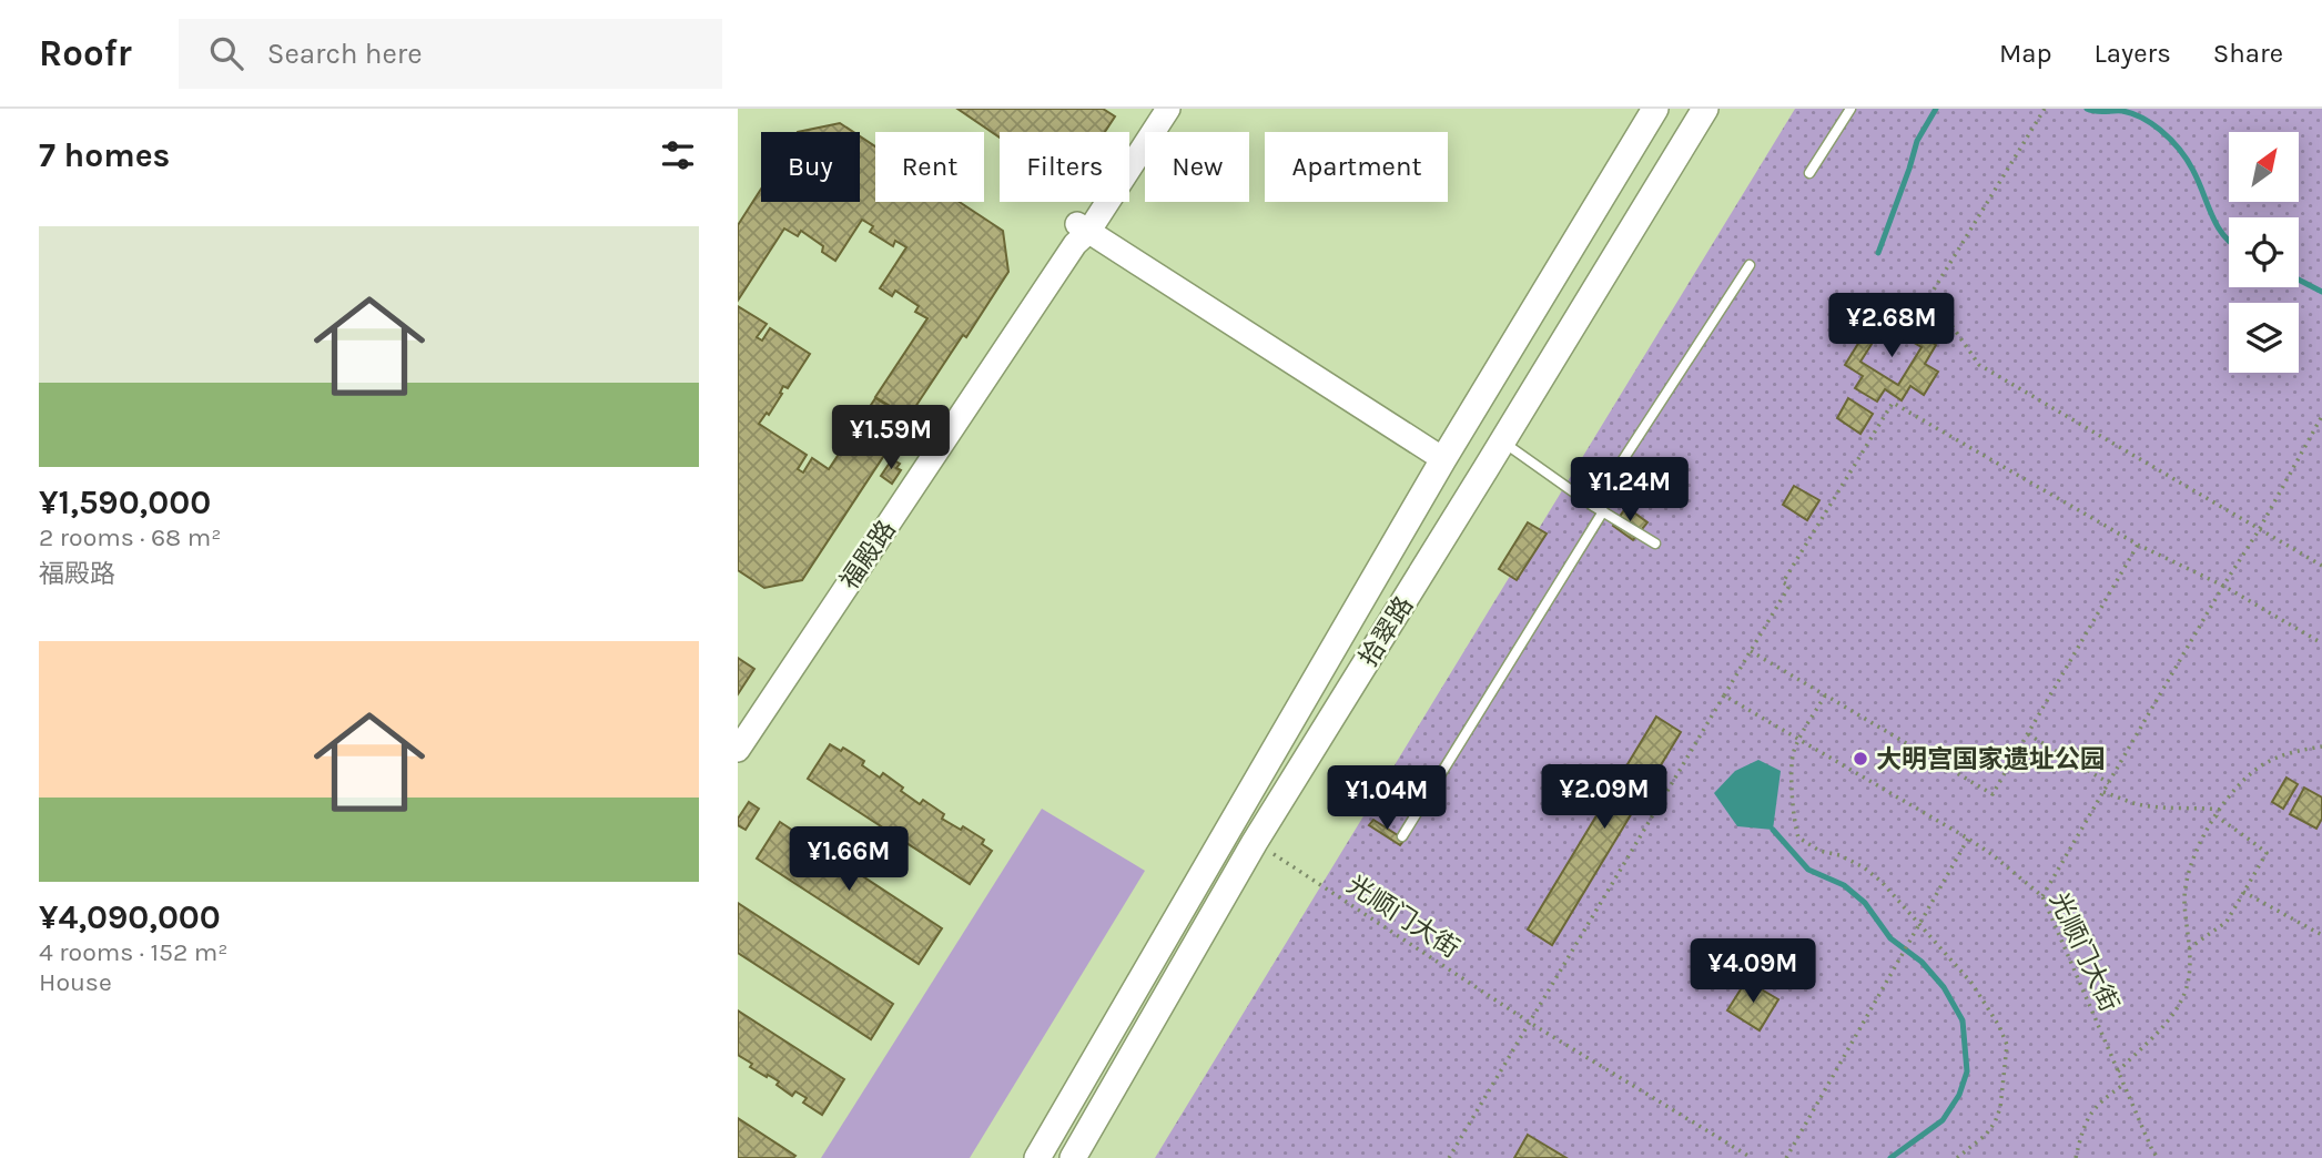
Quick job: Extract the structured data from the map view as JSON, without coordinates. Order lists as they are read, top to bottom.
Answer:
{
  "streets": {
    "main road": ["拾翠路"],
    "street": ["福殿路"],
    "path": ["光顺门大街"]
  },
  "crossings": [
    ["拾翠路", "光顺门大街"]
  ],
  "places": ["大明宫国家遗址公园"],
  "north": "top right",
  "page": {
    "header": "Roofr",
    "search": "Search here",
    "nav": ["Map", "Layers", "Share"],
    "heading": "7 homes",
    "chip": [
      "Buy",
      "Rent",
      "Filters",
      "New",
      "Apartment"
    ],
    "list": [
      {
        "name": "¥1,590,000",
        "note": "2 rooms · 68 m² · 福殿路"
      },
      {
        "name": "¥4,090,000",
        "note": "4 rooms · 152 m² · House"
      }
    ],
    "price": [
      "¥2.68M",
      "¥1.59M",
      "¥1.24M",
      "¥2.09M",
      "¥1.04M",
      "¥1.66M",
      "¥4.09M"
    ]
  }
}
